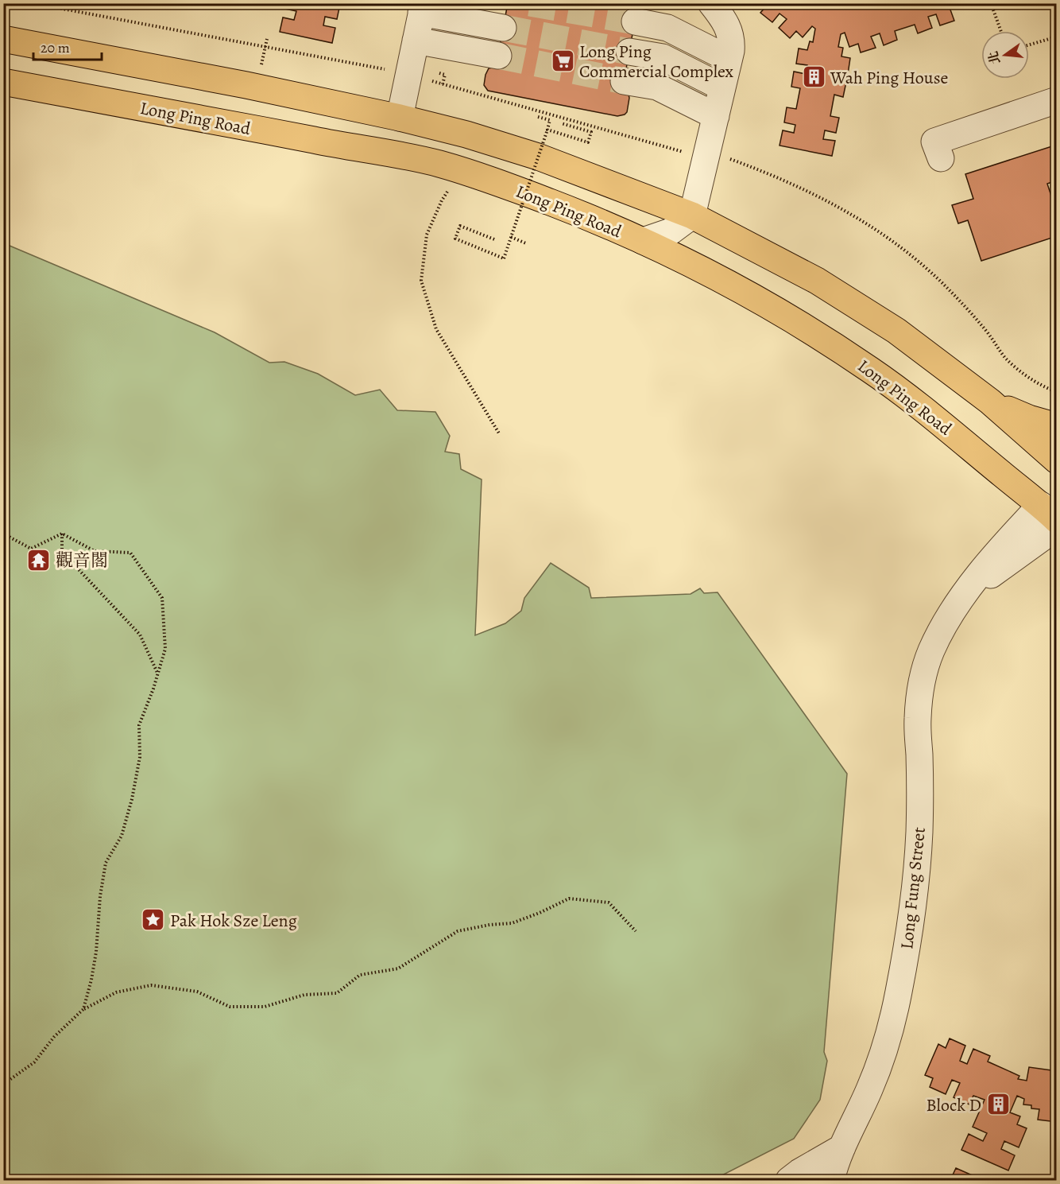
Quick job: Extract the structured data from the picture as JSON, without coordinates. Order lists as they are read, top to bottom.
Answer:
{
  "streets": {
    "main road": ["Long Ping Road"],
    "street": ["Long Fung Street"]
  },
  "crossings": [
    ["Long Ping Road", "Long Fung Street"]
  ],
  "places": {
    "supermarket": ["Long Ping Commercial Complex"],
    "building": ["Wah Ping House", "Block D"],
    "temple": ["觀音閣"],
    "place": ["Pak Hok Sze Leng"]
  },
  "scale_bar": "20 m",
  "north": "left"
}
